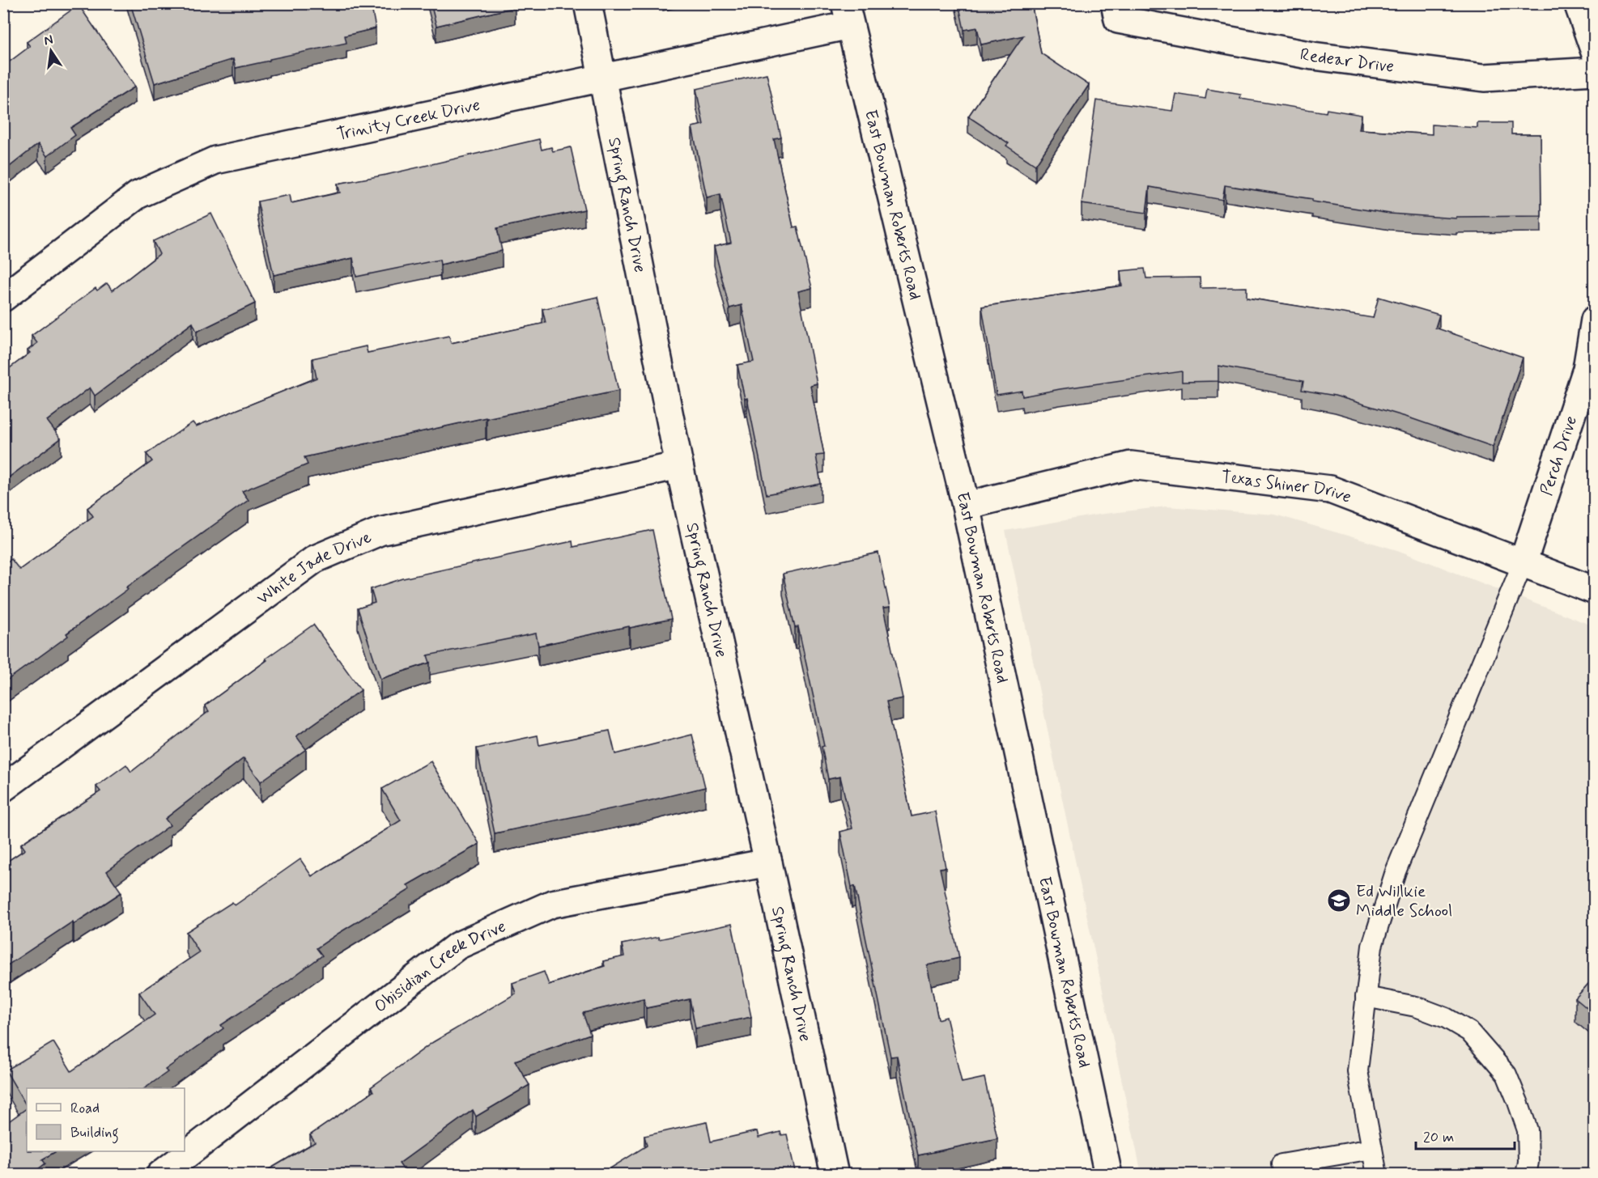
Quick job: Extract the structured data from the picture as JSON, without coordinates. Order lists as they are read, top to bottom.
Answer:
{
  "streets": {
    "street": [
      "Redear Drive",
      "Trinity Creek Drive",
      "Spring Ranch Drive",
      "East Bowman Roberts Road",
      "Perch Drive",
      "Texas Shiner Drive",
      "White Jade Drive",
      "Obisidian Creek Drive"
    ]
  },
  "crossings": [
    ["Trinity Creek Drive", "Spring Ranch Drive"],
    ["Trinity Creek Drive", "East Bowman Roberts Road"],
    ["Spring Ranch Drive", "White Jade Drive"],
    ["Spring Ranch Drive", "Obisidian Creek Drive"],
    ["East Bowman Roberts Road", "Texas Shiner Drive"],
    ["Perch Drive", "Texas Shiner Drive"]
  ],
  "places": {
    "school or university": ["Ed Willkie Middle School"]
  },
  "legend": ["Road", "Building"],
  "scale_bar": "20 m",
  "north": "top"
}
